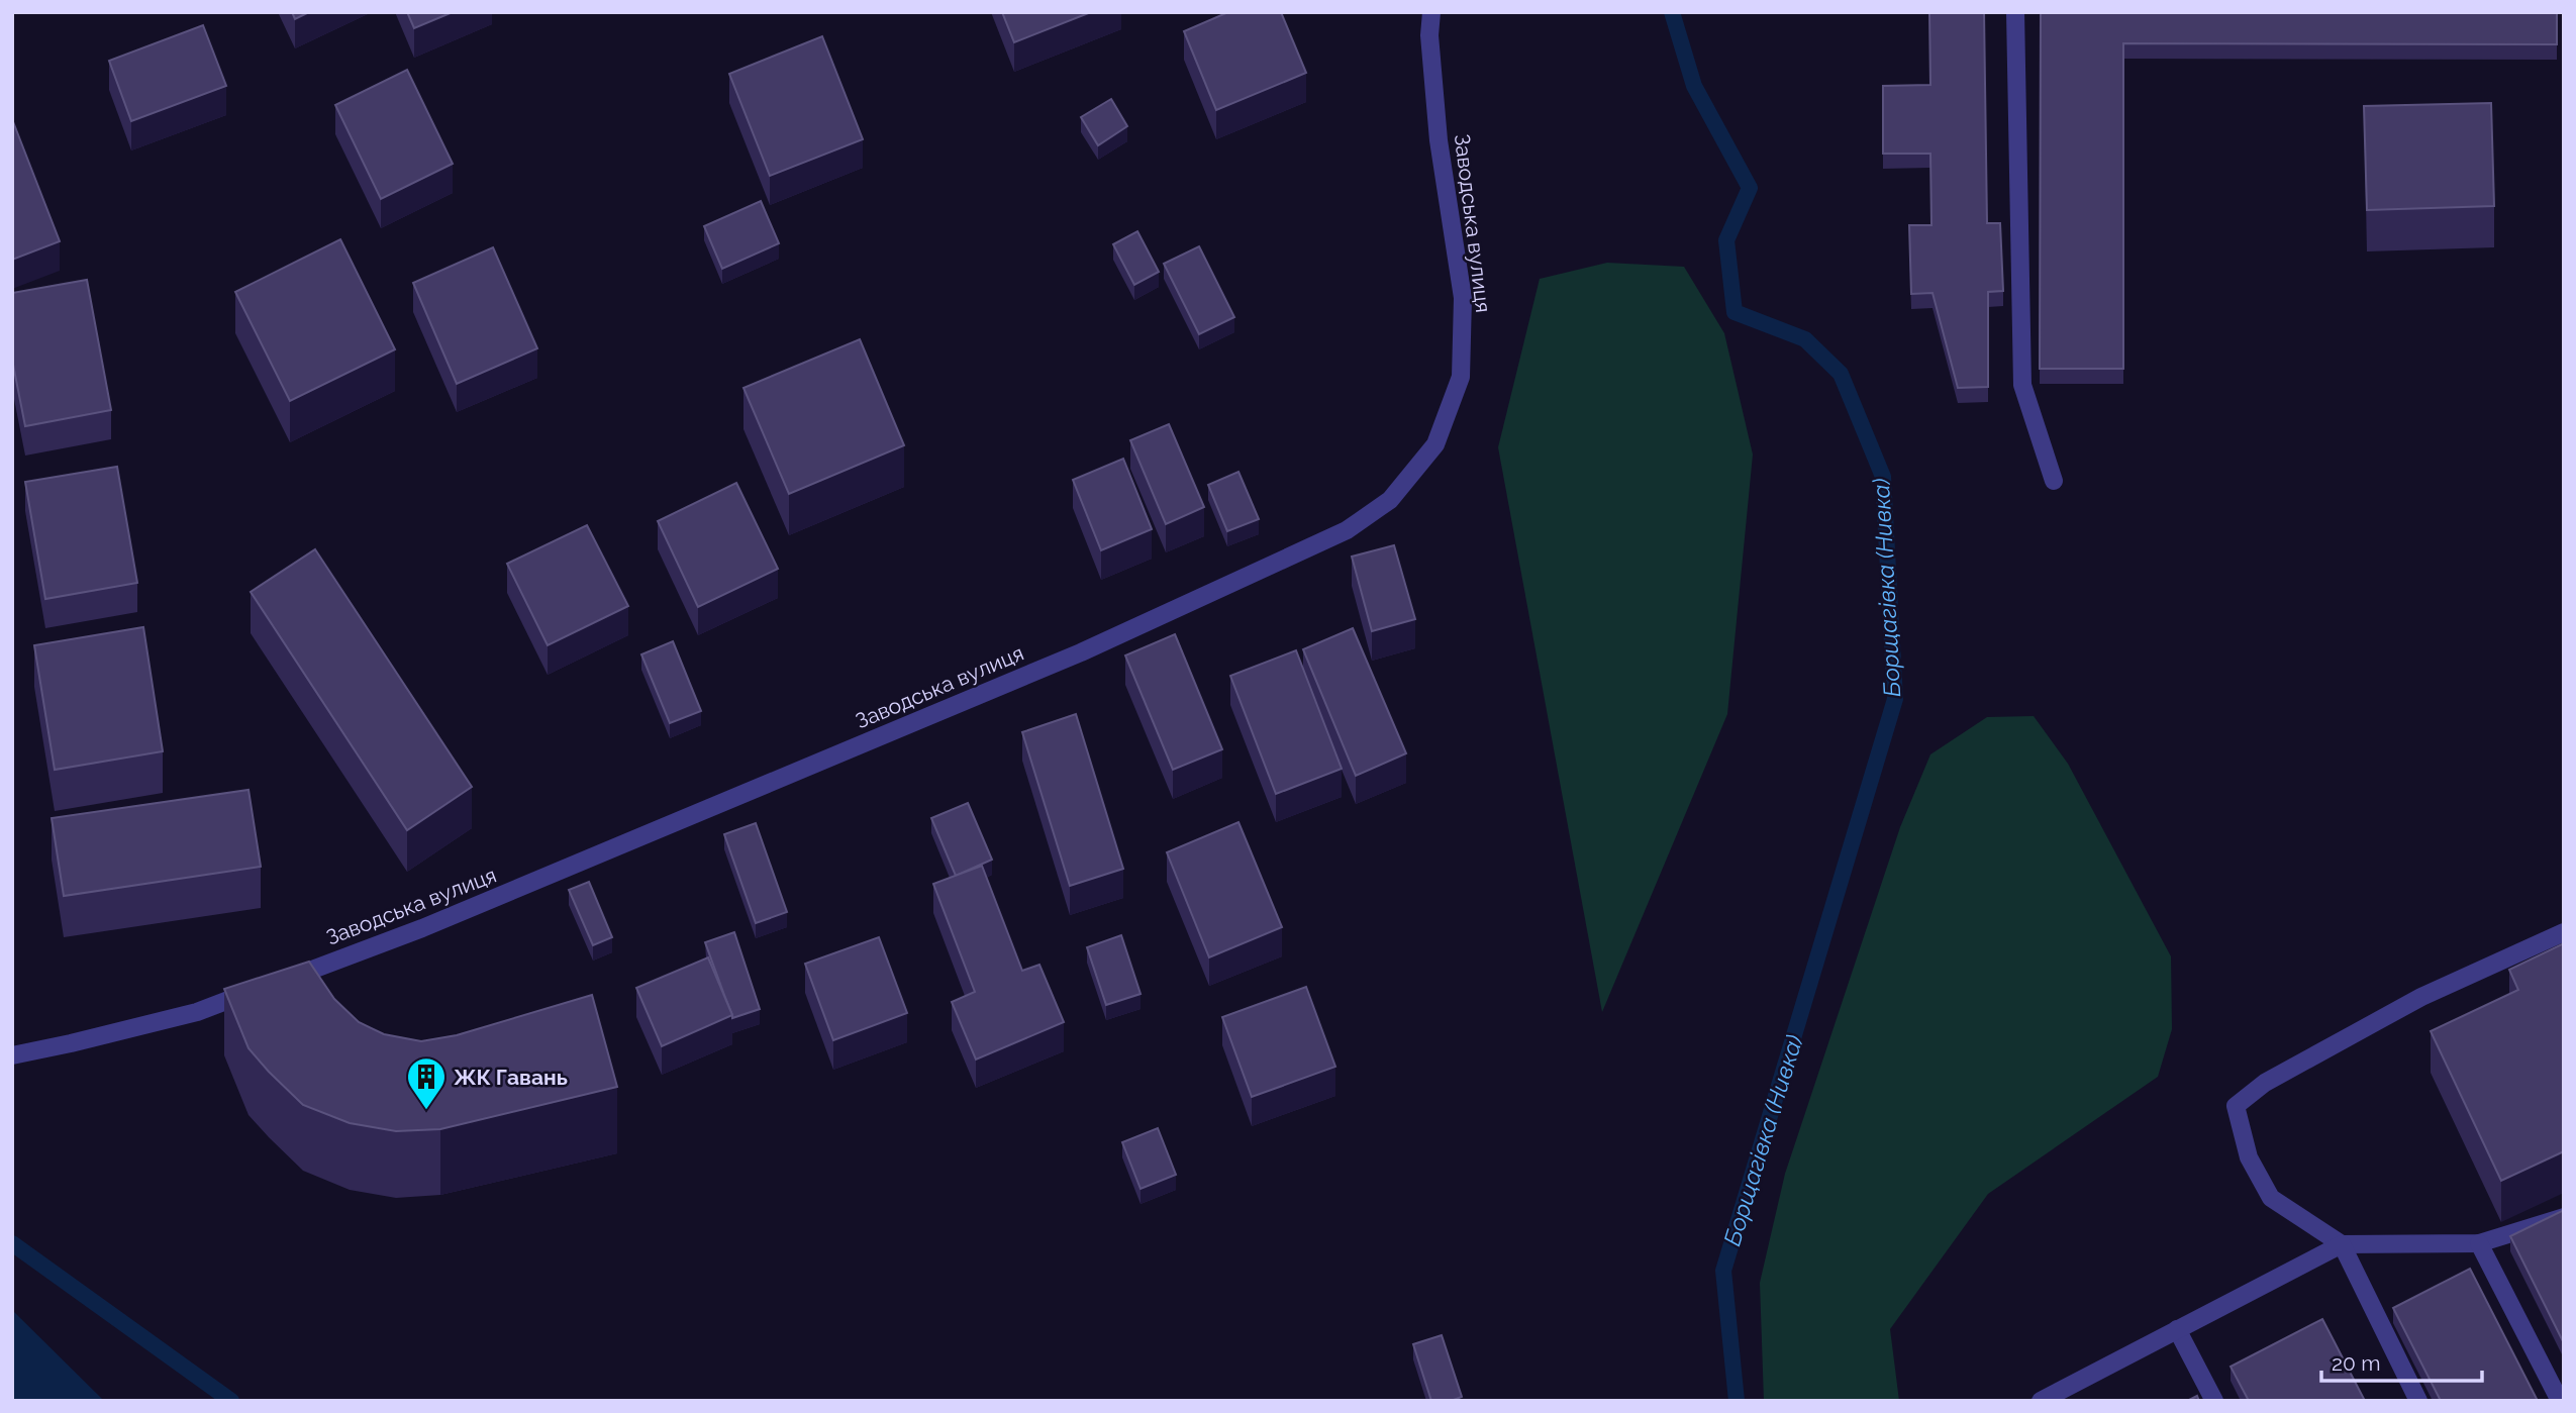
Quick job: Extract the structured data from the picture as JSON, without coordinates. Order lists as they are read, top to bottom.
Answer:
{
  "streets": {
    "street": ["Заводська вулиця"]
  },
  "water": ["Борщагівка (Нивка)"],
  "places": {
    "building": ["ЖК Гавань"]
  },
  "scale_bar": "20 m"
}
